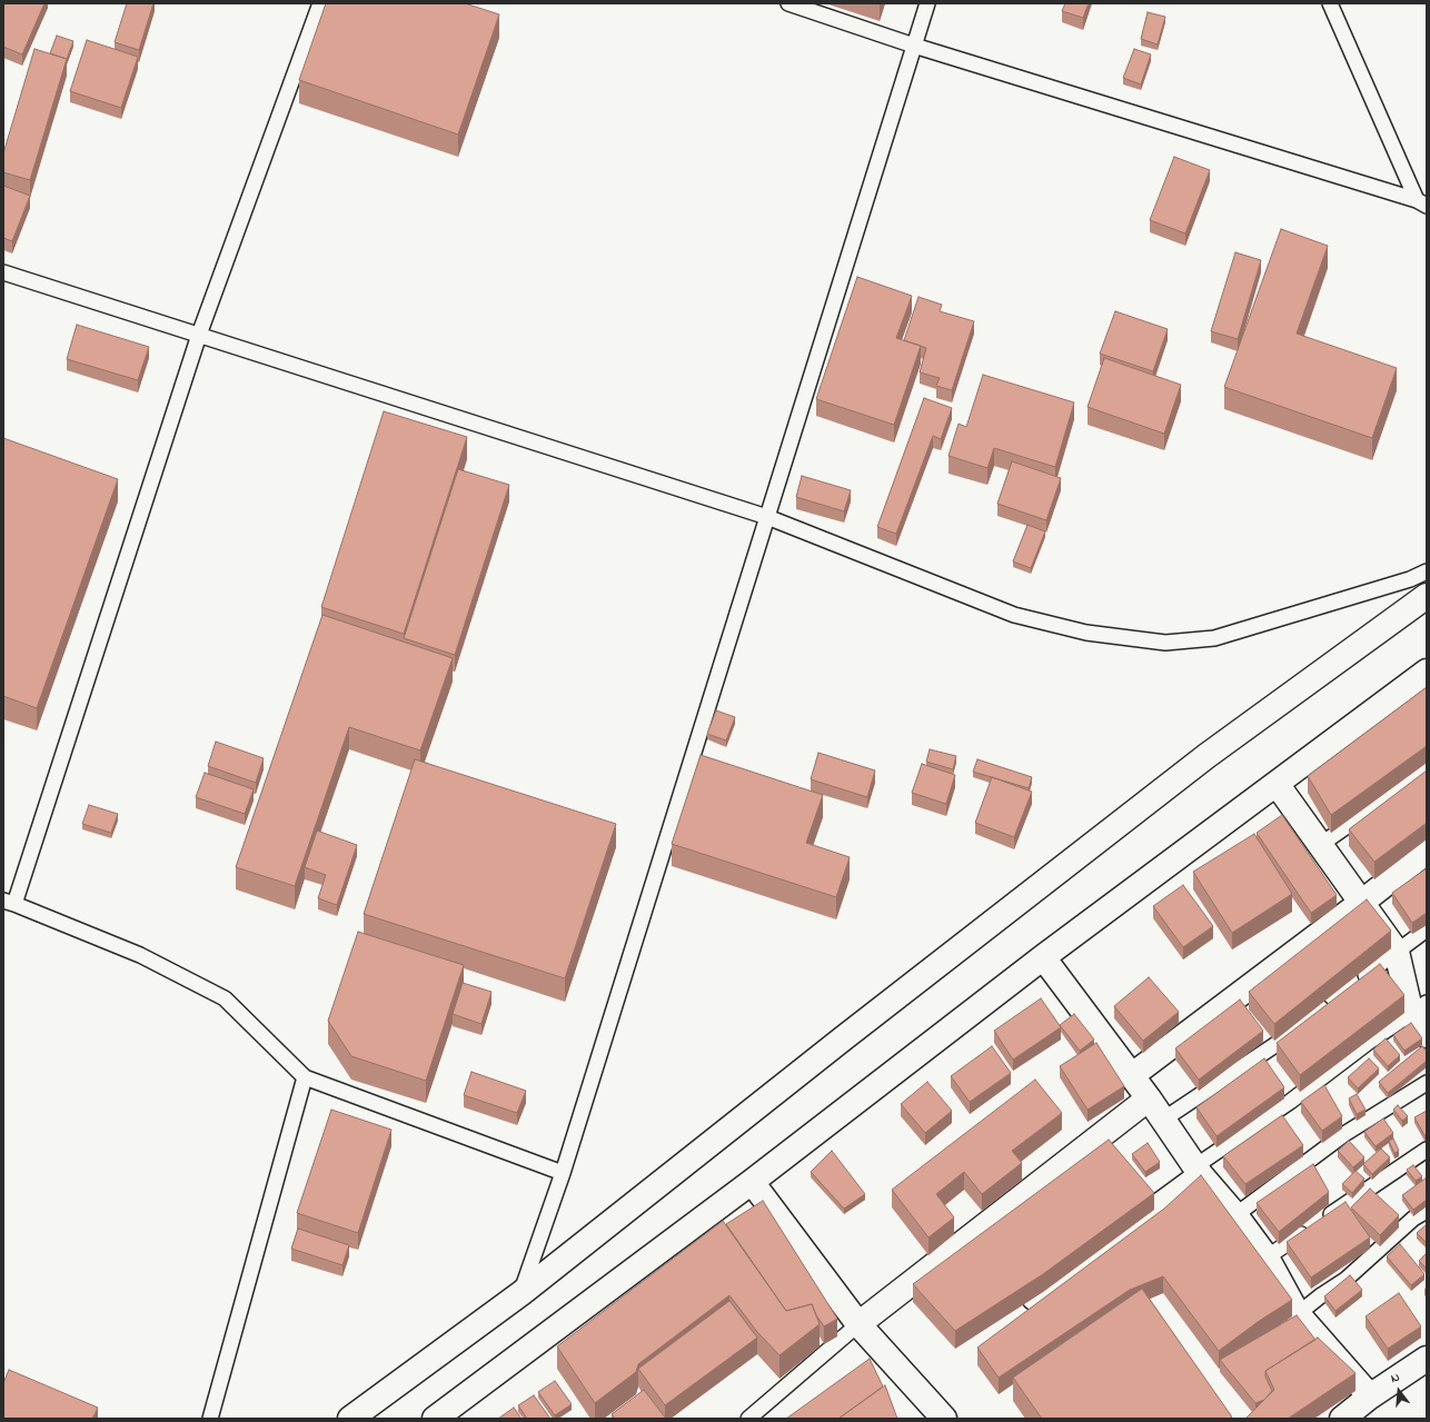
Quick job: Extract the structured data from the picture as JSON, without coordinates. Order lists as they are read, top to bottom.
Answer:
{
  "north": "top"
}
